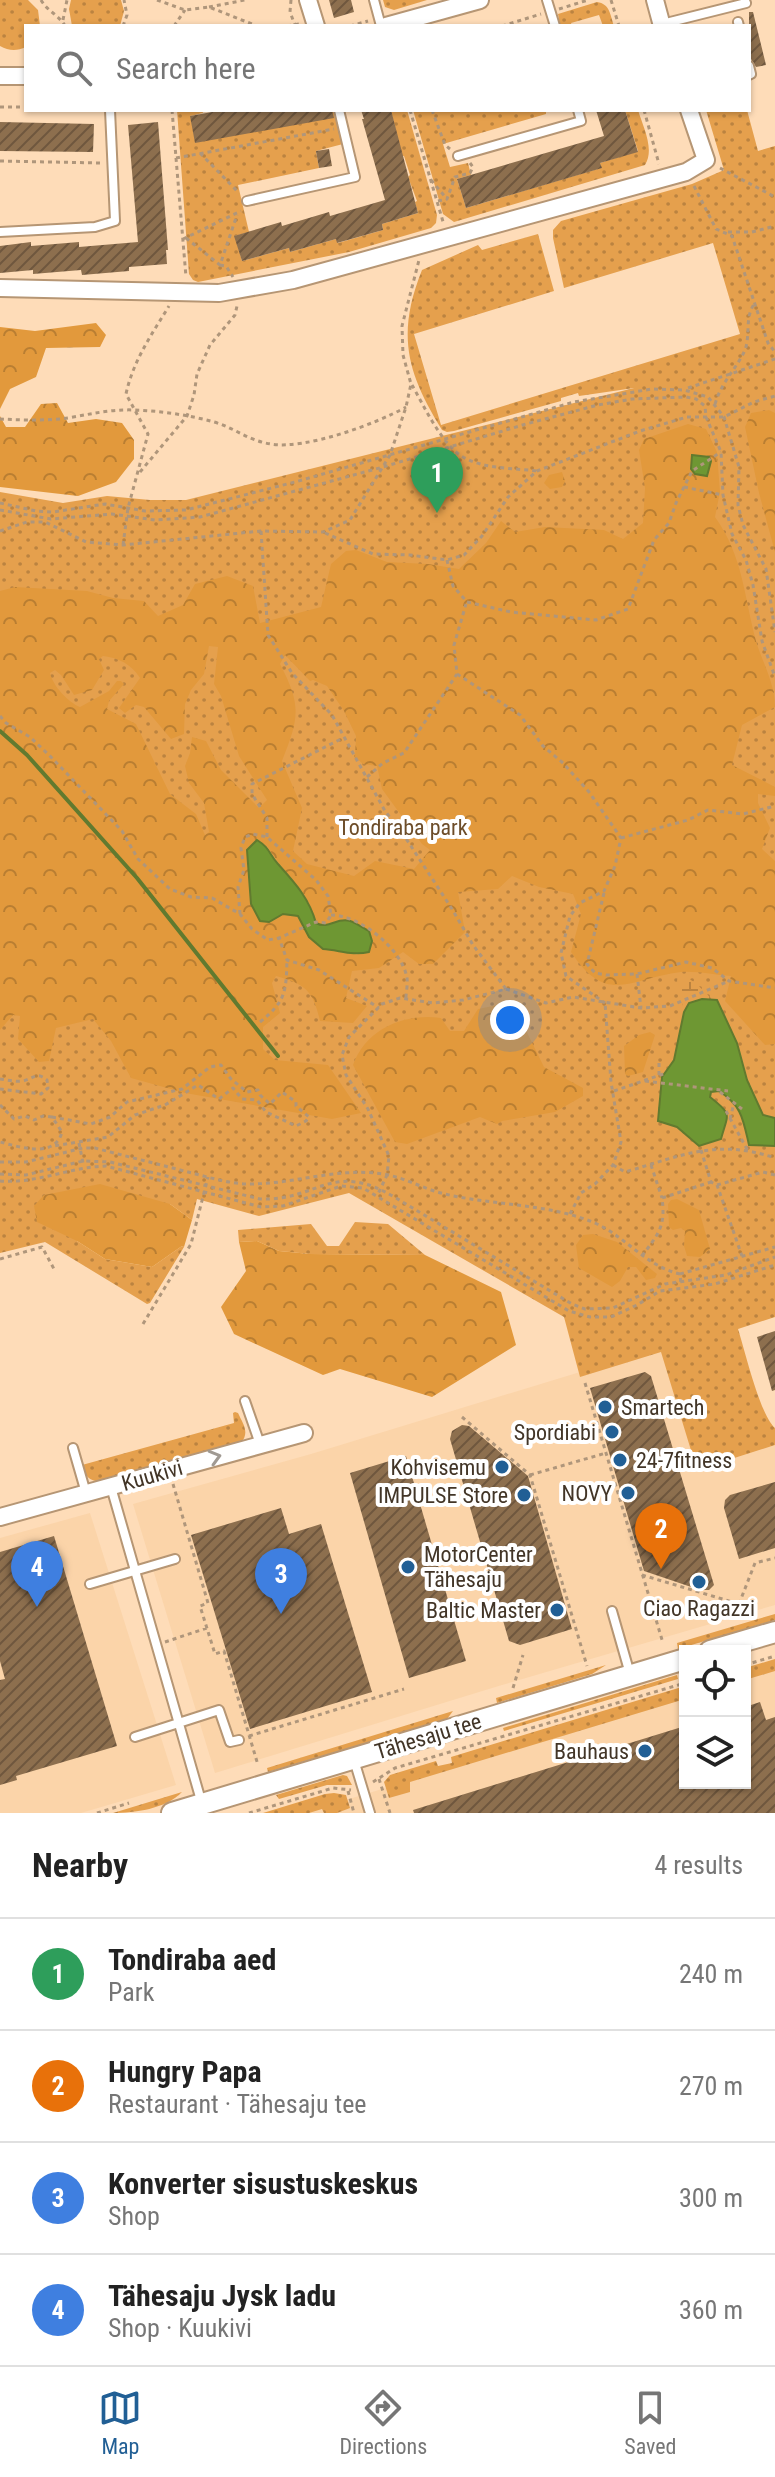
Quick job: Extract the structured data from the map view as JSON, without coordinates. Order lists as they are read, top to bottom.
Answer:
{
  "streets": {
    "street": ["Kuukivi", "Tähesaju tee"]
  },
  "one_way": ["Kuukivi"],
  "parks": ["Tondiraba park"],
  "places": [
    "Smartech",
    "Spordiabi",
    "24-7fitness",
    "Kohvisemu",
    "NOVY",
    "IMPULSE Store",
    "MotorCenter Tähesaju",
    "Ciao Ragazzi",
    "Baltic Master",
    "Bauhaus"
  ],
  "page": {
    "search": "Search here",
    "pins": [
      "1",
      "2",
      "4",
      "3"
    ],
    "heading": ["Nearby", "4 results"],
    "list": [
      {
        "mark": "1",
        "name": "Tondiraba aed",
        "note": "Park",
        "value": "240 m"
      },
      {
        "mark": "2",
        "name": "Hungry Papa",
        "note": "Restaurant · Tähesaju tee",
        "value": "270 m"
      },
      {
        "mark": "3",
        "name": "Konverter sisustuskeskus",
        "note": "Shop",
        "value": "300 m"
      },
      {
        "mark": "4",
        "name": "Tähesaju Jysk ladu",
        "note": "Shop · Kuukivi",
        "value": "360 m"
      }
    ],
    "nav": ["Map", "Directions", "Saved"]
  }
}
